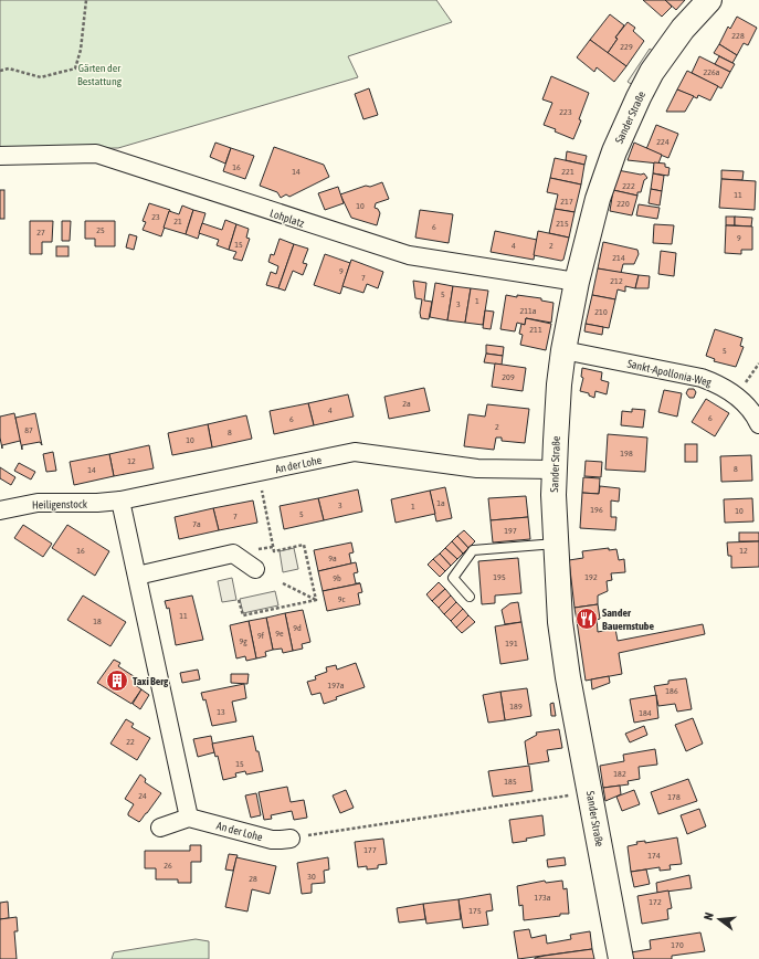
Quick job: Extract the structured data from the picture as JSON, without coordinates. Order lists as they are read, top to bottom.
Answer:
{
  "streets": {
    "main road": ["Sander Straße"],
    "street": [
      "Lohplatz",
      "Sankt-Apollonia-Weg",
      "An der Lohe",
      "Heiligenstock"
    ]
  },
  "crossings": [
    ["Sander Straße", "Lohplatz"],
    ["Sander Straße", "Sankt-Apollonia-Weg"],
    ["Sander Straße", "An der Lohe"],
    ["An der Lohe", "Heiligenstock"]
  ],
  "parks": ["Gärten der Bestattung"],
  "places": {
    "restaurant": ["Sander Bauernstube"],
    "building": ["Taxi Berg"]
  },
  "house_numbers": [
    "228",
    "229",
    "226a",
    "223",
    "224",
    "16",
    "14",
    "221",
    "222",
    "11",
    "217",
    "220",
    "10",
    "23",
    "21",
    "215",
    "6",
    "25",
    "27",
    "9",
    "15",
    "4",
    "2",
    "214",
    "9",
    "7",
    "212",
    "5",
    "1",
    "3",
    "211a",
    "210",
    "211",
    "5",
    "209",
    "2a",
    "4",
    "6",
    "6",
    "2",
    "87",
    "8",
    "10",
    "198",
    "12",
    "8",
    "14",
    "1a",
    "3",
    "1",
    "196",
    "10",
    "5",
    "7",
    "7a",
    "197",
    "16",
    "12",
    "9a",
    "195",
    "192",
    "9b",
    "9c",
    "11",
    "18",
    "9d",
    "9e",
    "9f",
    "9g",
    "191",
    "197a",
    "186",
    "189",
    "13",
    "184",
    "22",
    "15",
    "182",
    "185",
    "24",
    "178",
    "177",
    "174",
    "26",
    "30",
    "28",
    "173a",
    "172",
    "175",
    "170"
  ],
  "north": "left"
}
